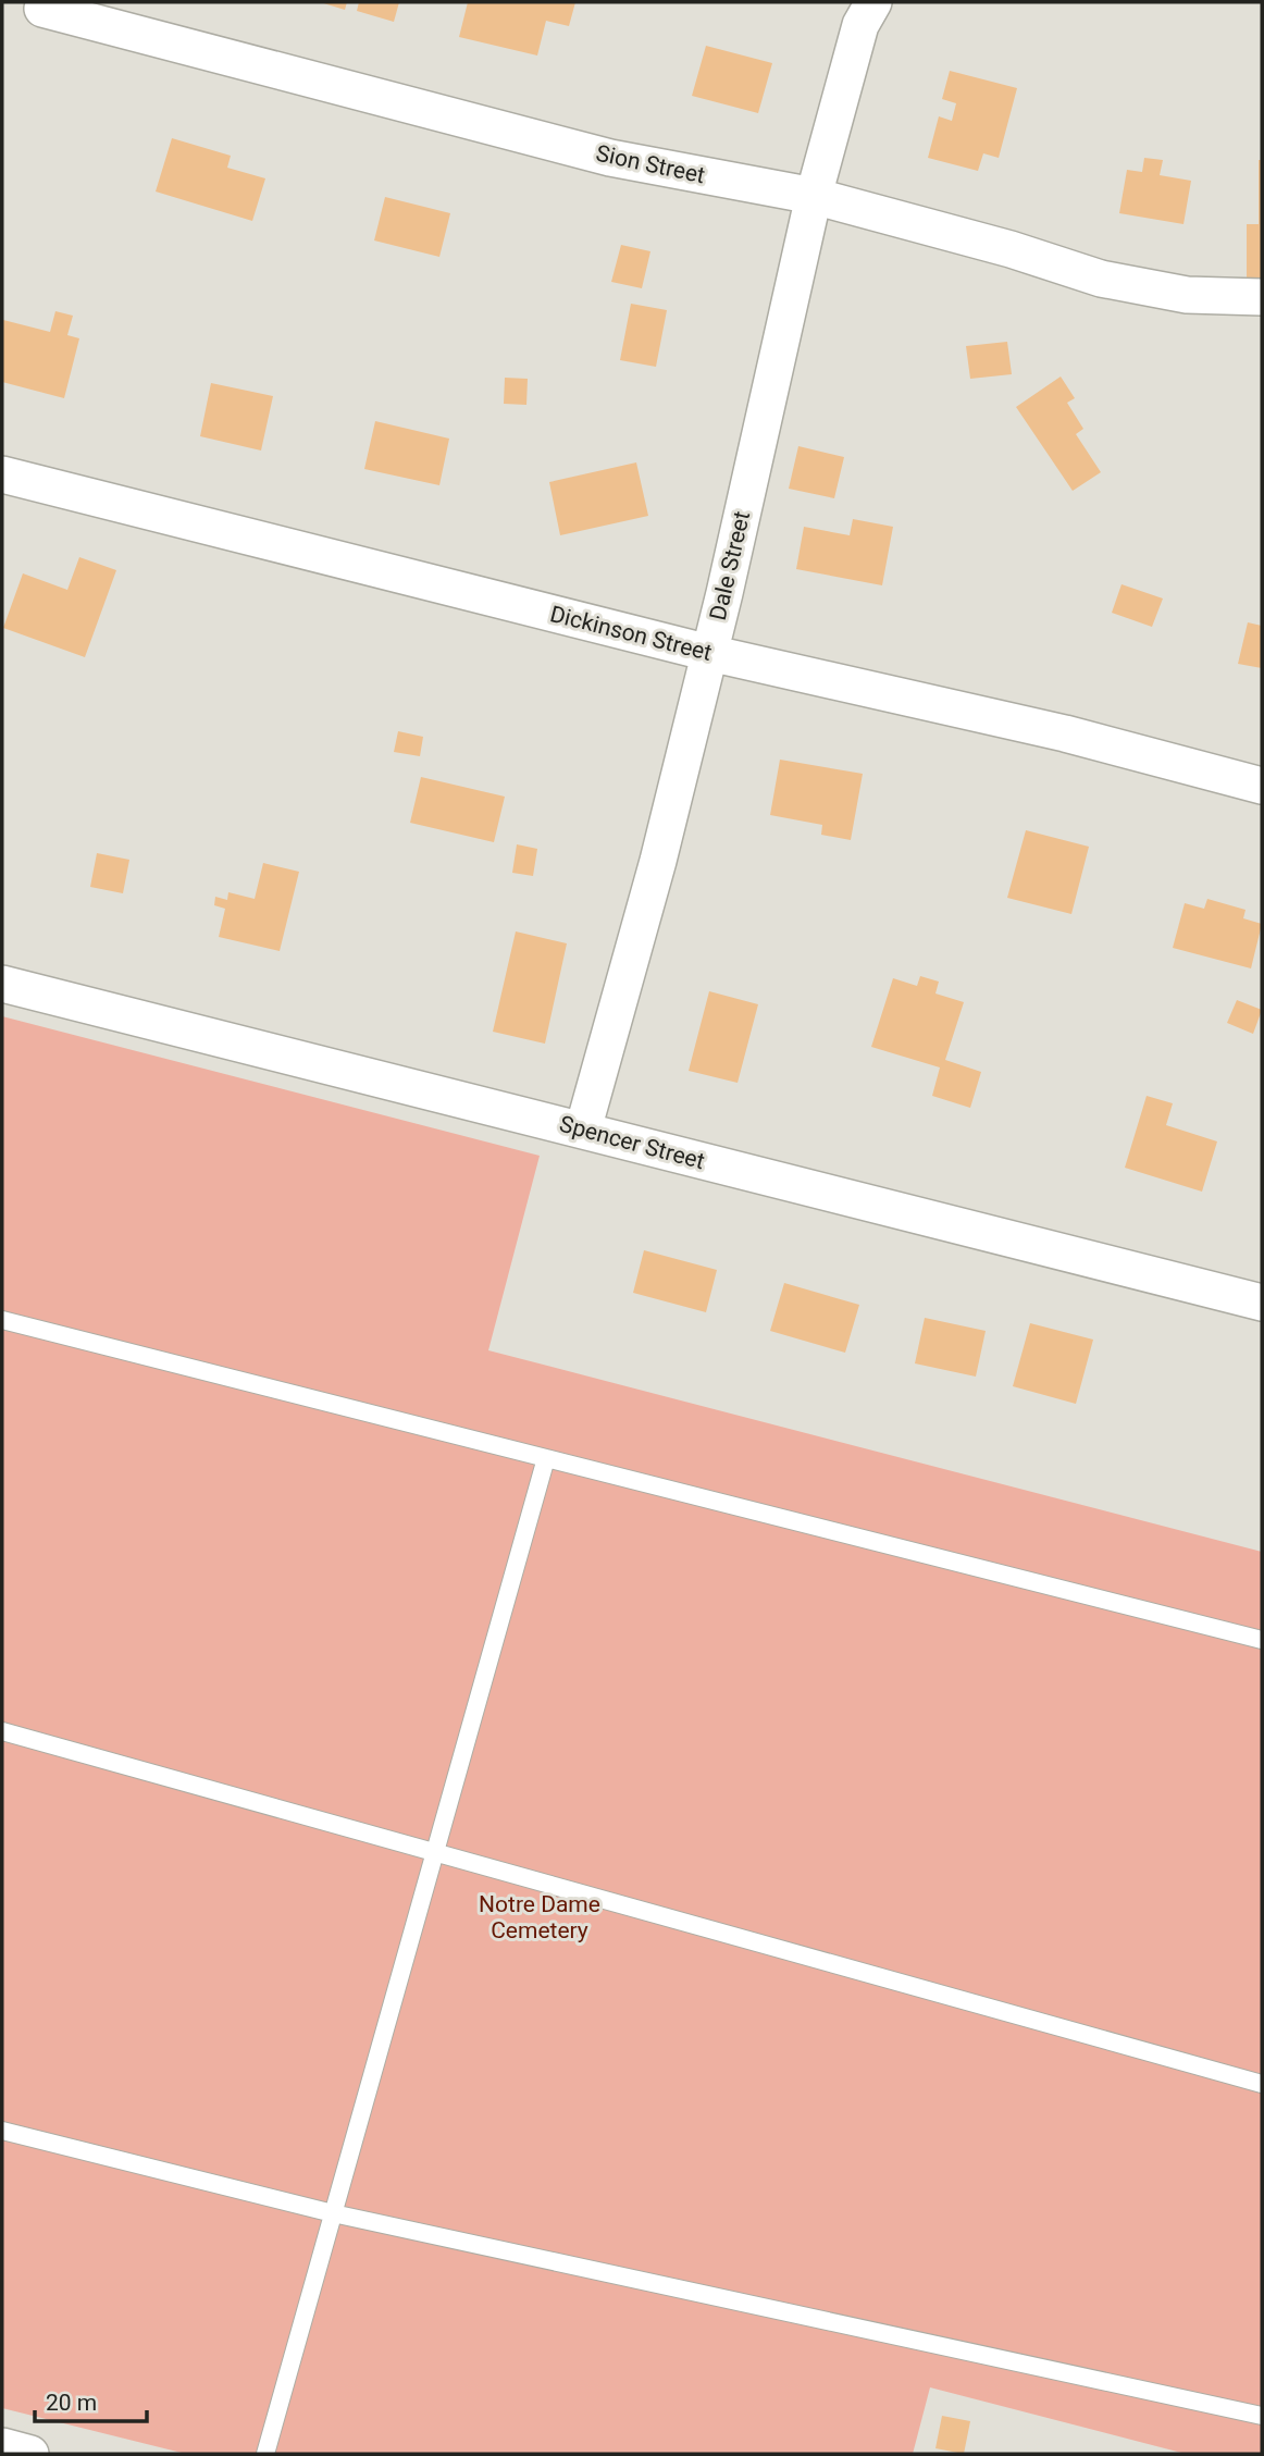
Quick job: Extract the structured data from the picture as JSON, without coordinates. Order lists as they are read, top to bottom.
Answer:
{
  "streets": {
    "street": [
      "Sion Street",
      "Dale Street",
      "Dickinson Street",
      "Spencer Street"
    ]
  },
  "crossings": [
    ["Sion Street", "Dale Street"],
    ["Dale Street", "Dickinson Street"],
    ["Dale Street", "Spencer Street"]
  ],
  "parks": ["Notre Dame Cemetery"],
  "scale_bar": "20 m"
}
